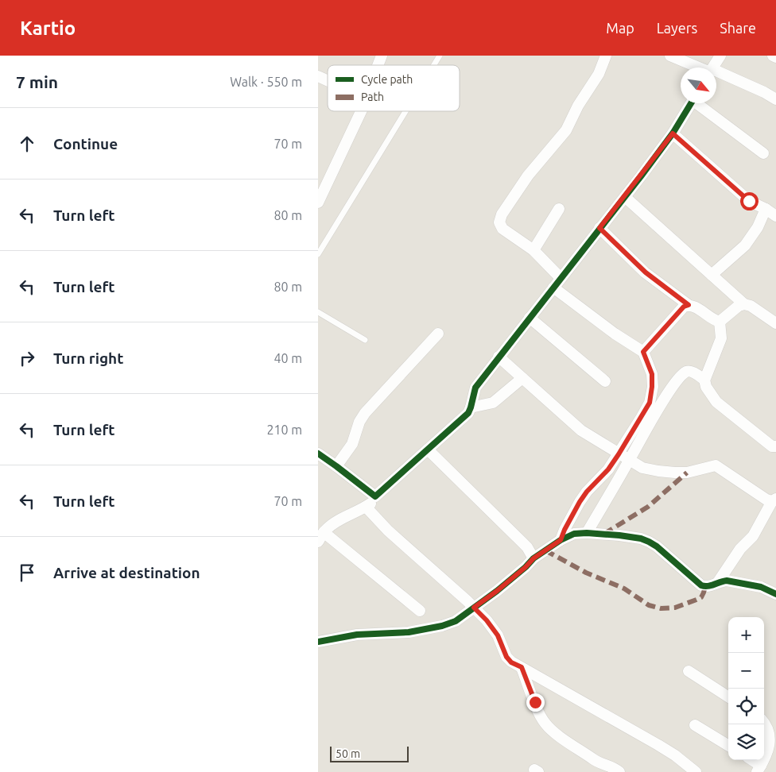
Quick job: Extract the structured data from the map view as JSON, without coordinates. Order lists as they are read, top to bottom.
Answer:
{
  "legend": ["Cycle path", "Path"],
  "scale_bar": "50 m",
  "north": "bottom right",
  "page": {
    "header": "Kartio",
    "nav": ["Map", "Layers", "Share"],
    "heading": ["7 min", "Walk · 550 m"],
    "list": [
      ["Continue", "70 m"],
      ["Turn left", "80 m"],
      ["Turn left", "80 m"],
      ["Turn right", "40 m"],
      ["Turn left", "210 m"],
      ["Turn left", "70 m"],
      "Arrive at destination"
    ],
    "map_buttons": ["+", "−"],
    "scale": "50 m"
  }
}
